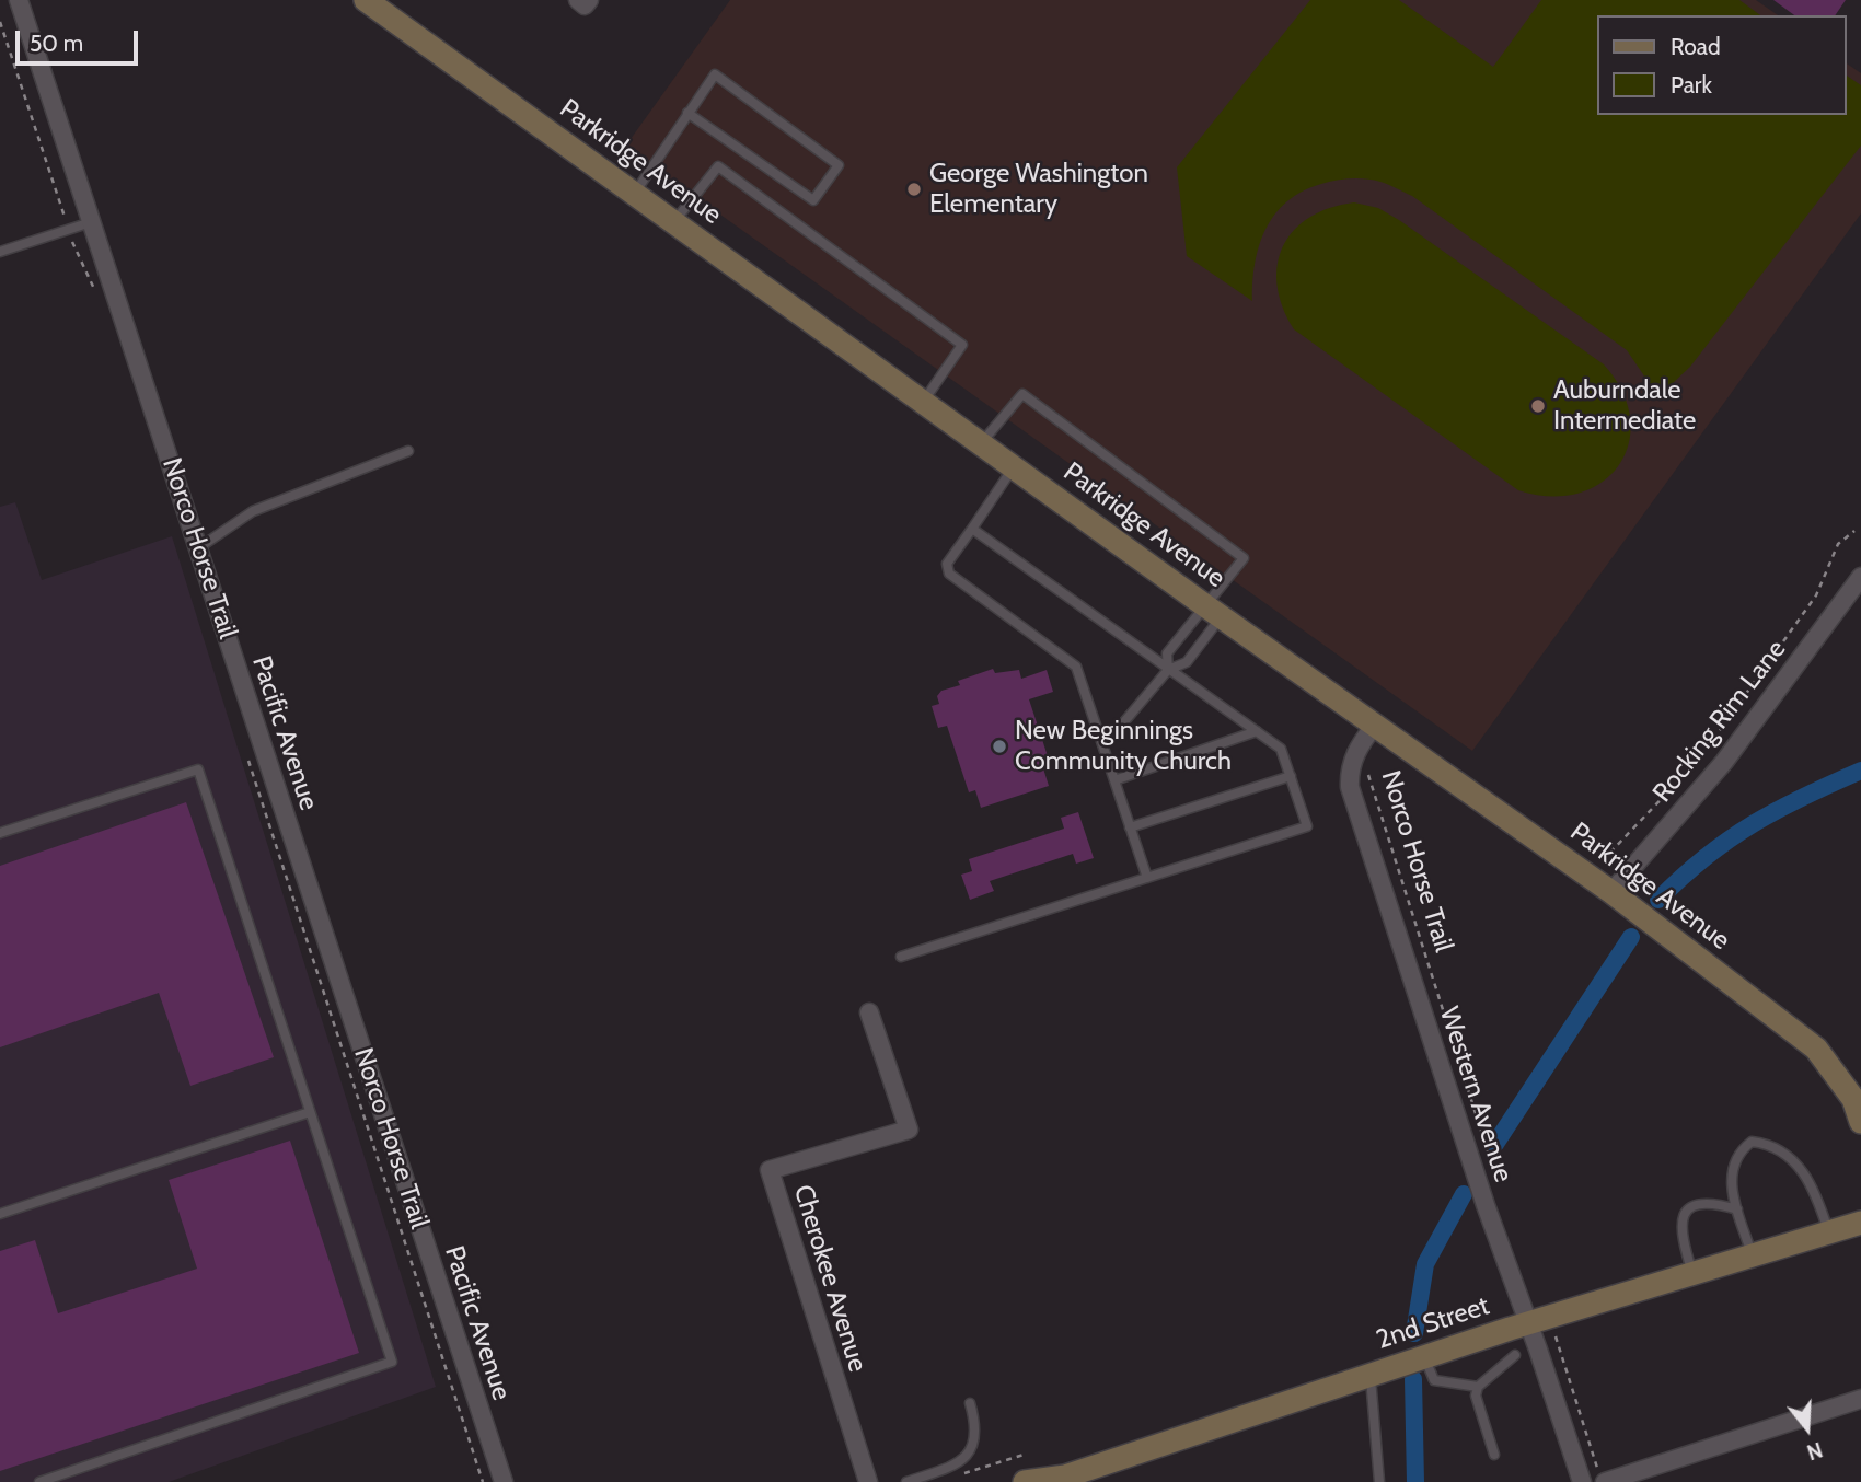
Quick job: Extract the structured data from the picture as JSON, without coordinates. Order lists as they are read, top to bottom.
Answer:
{
  "streets": {
    "street": [
      "Parkridge Avenue",
      "Rocking Rim Lane",
      "Pacific Avenue",
      "Western Avenue",
      "Cherokee Avenue",
      "2nd Street"
    ],
    "path": ["Norco Horse Trail"]
  },
  "crossings": [
    ["Parkridge Avenue", "Rocking Rim Lane"],
    ["Parkridge Avenue", "Western Avenue"],
    ["Western Avenue", "2nd Street"]
  ],
  "places": ["George Washington Elementary", "Auburndale Intermediate", "New Beginnings Community Church"],
  "legend": ["Road", "Park"],
  "scale_bar": "50 m",
  "north": "bottom"
}
